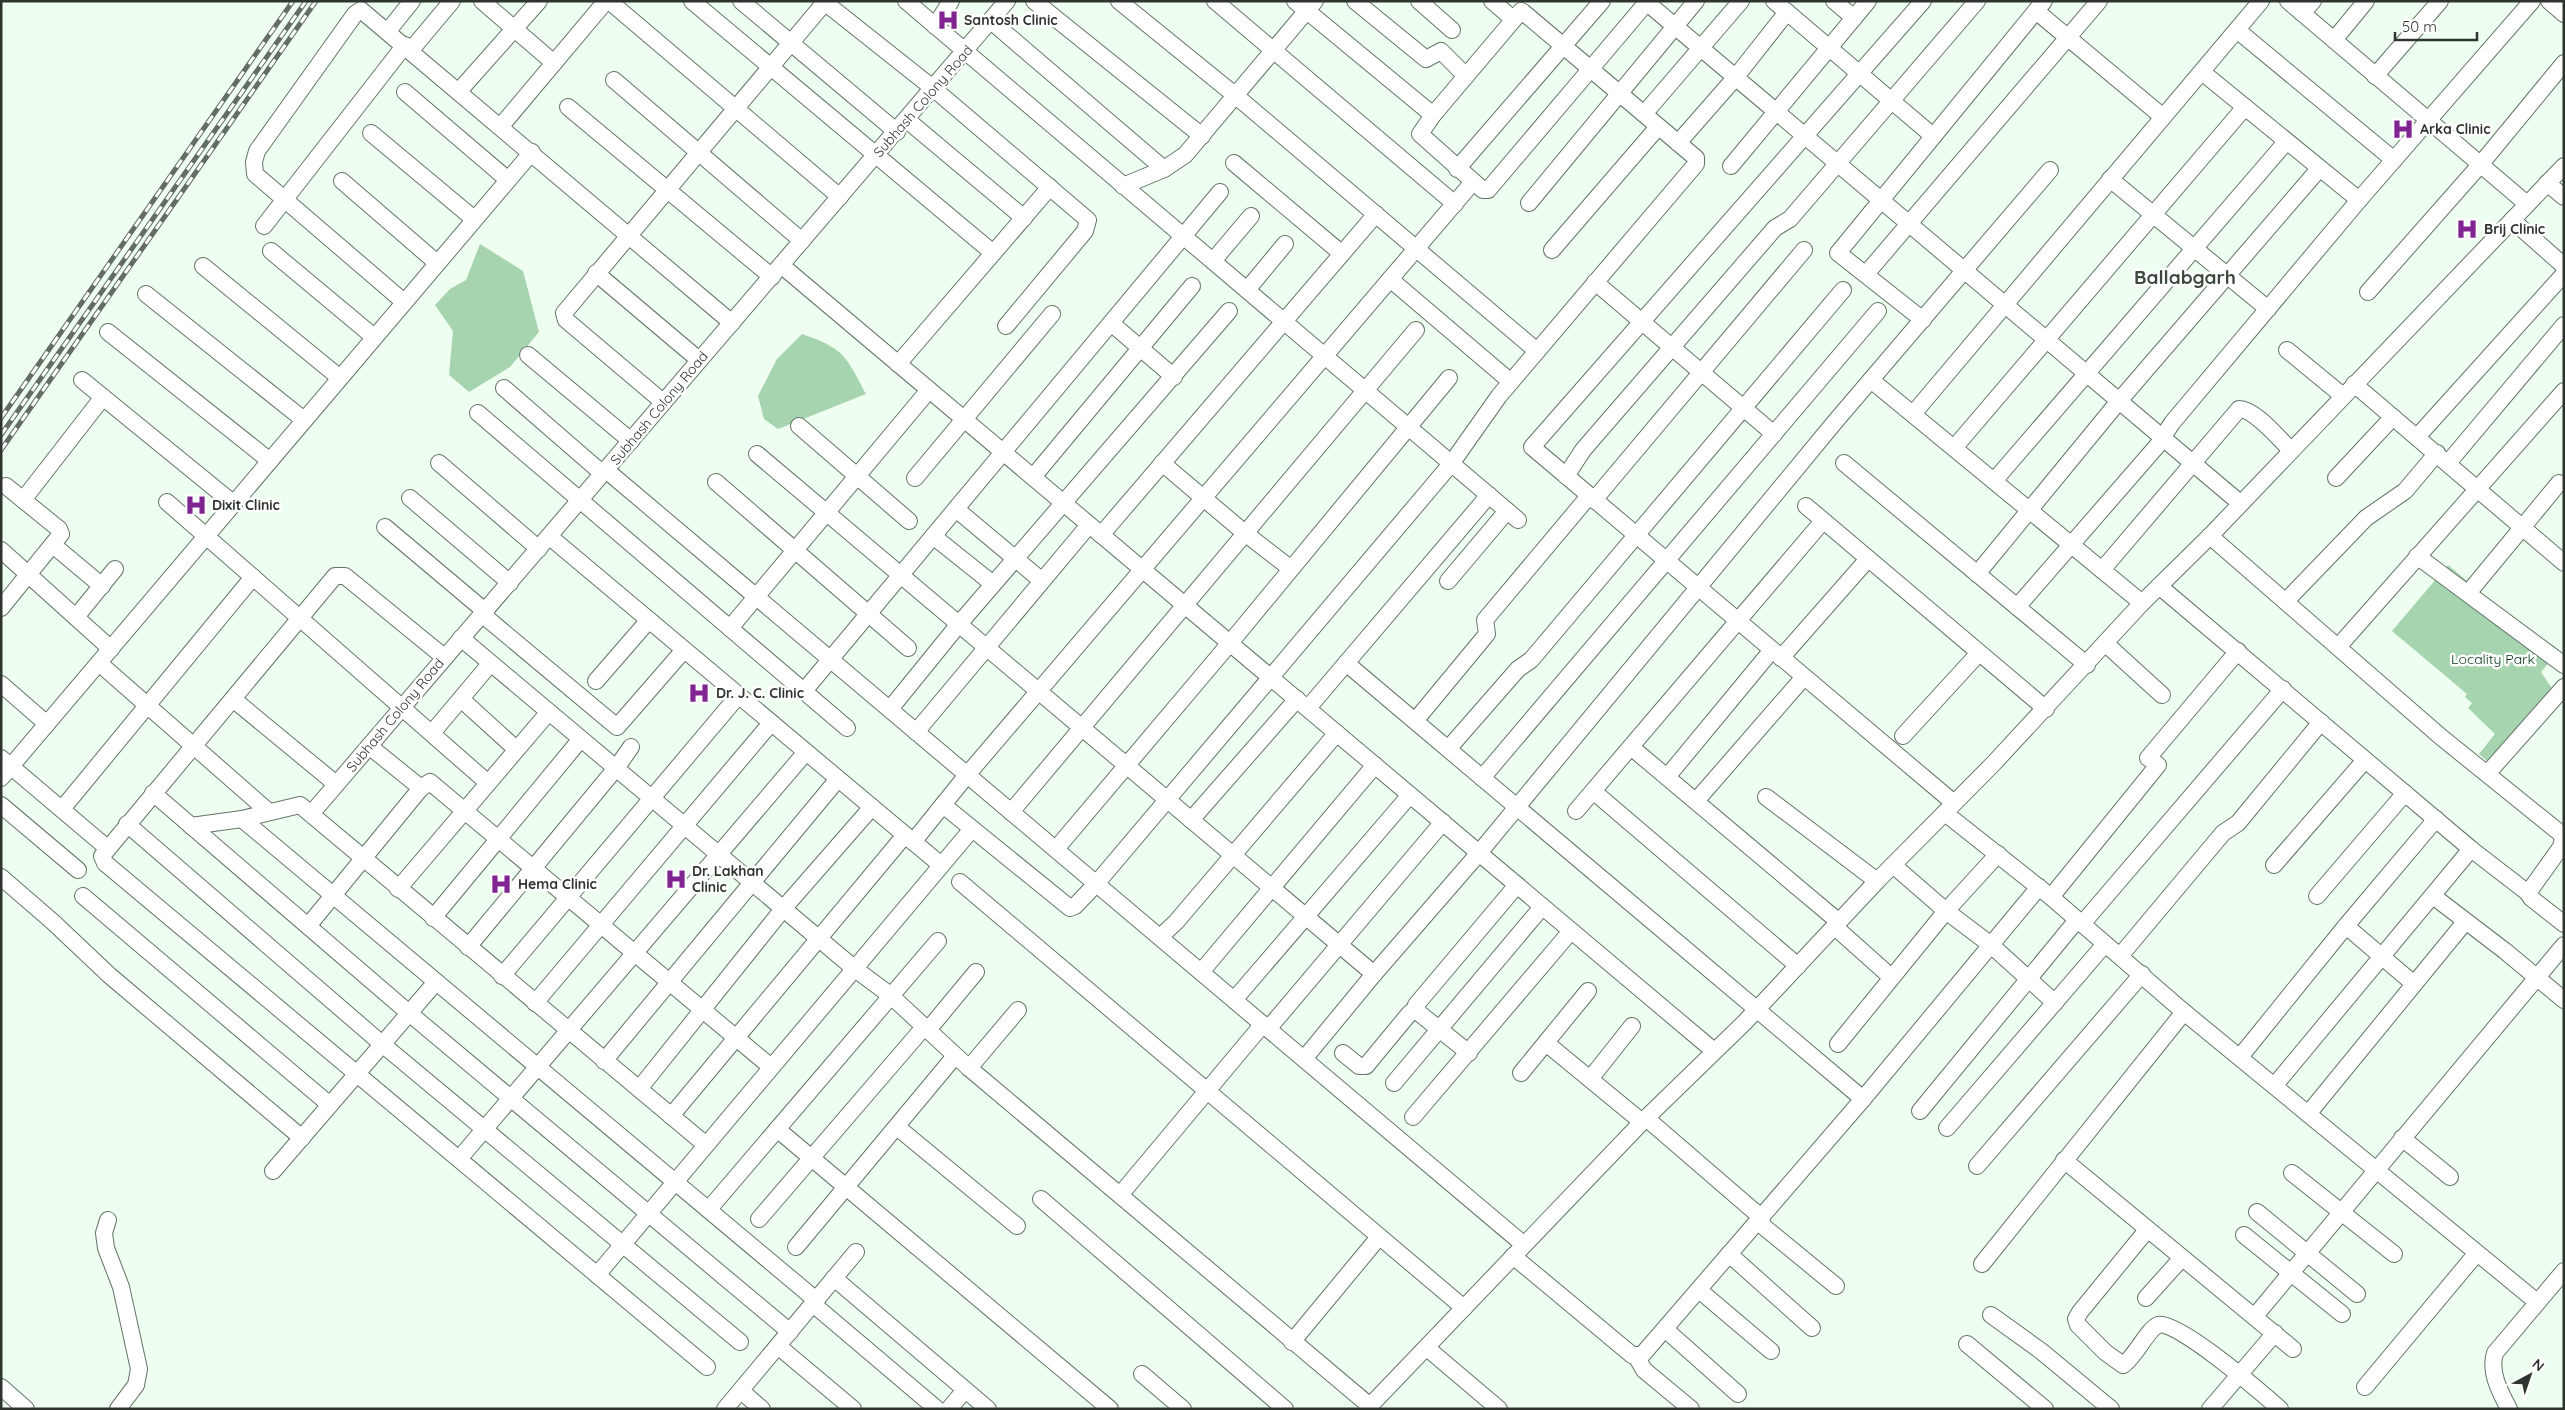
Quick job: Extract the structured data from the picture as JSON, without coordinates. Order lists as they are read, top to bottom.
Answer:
{
  "streets": {
    "street": ["Subhash Colony Road"]
  },
  "districts": ["Ballabgarh"],
  "parks": ["Locality Park"],
  "places": {
    "hospital": [
      "Santosh Clinic",
      "Arka Clinic",
      "Brij Clinic",
      "Dixit Clinic",
      "Dr. J. C. Clinic",
      "Dr. Lakhan Clinic",
      "Hema Clinic"
    ]
  },
  "scale_bar": "50 m",
  "north": "top right"
}
